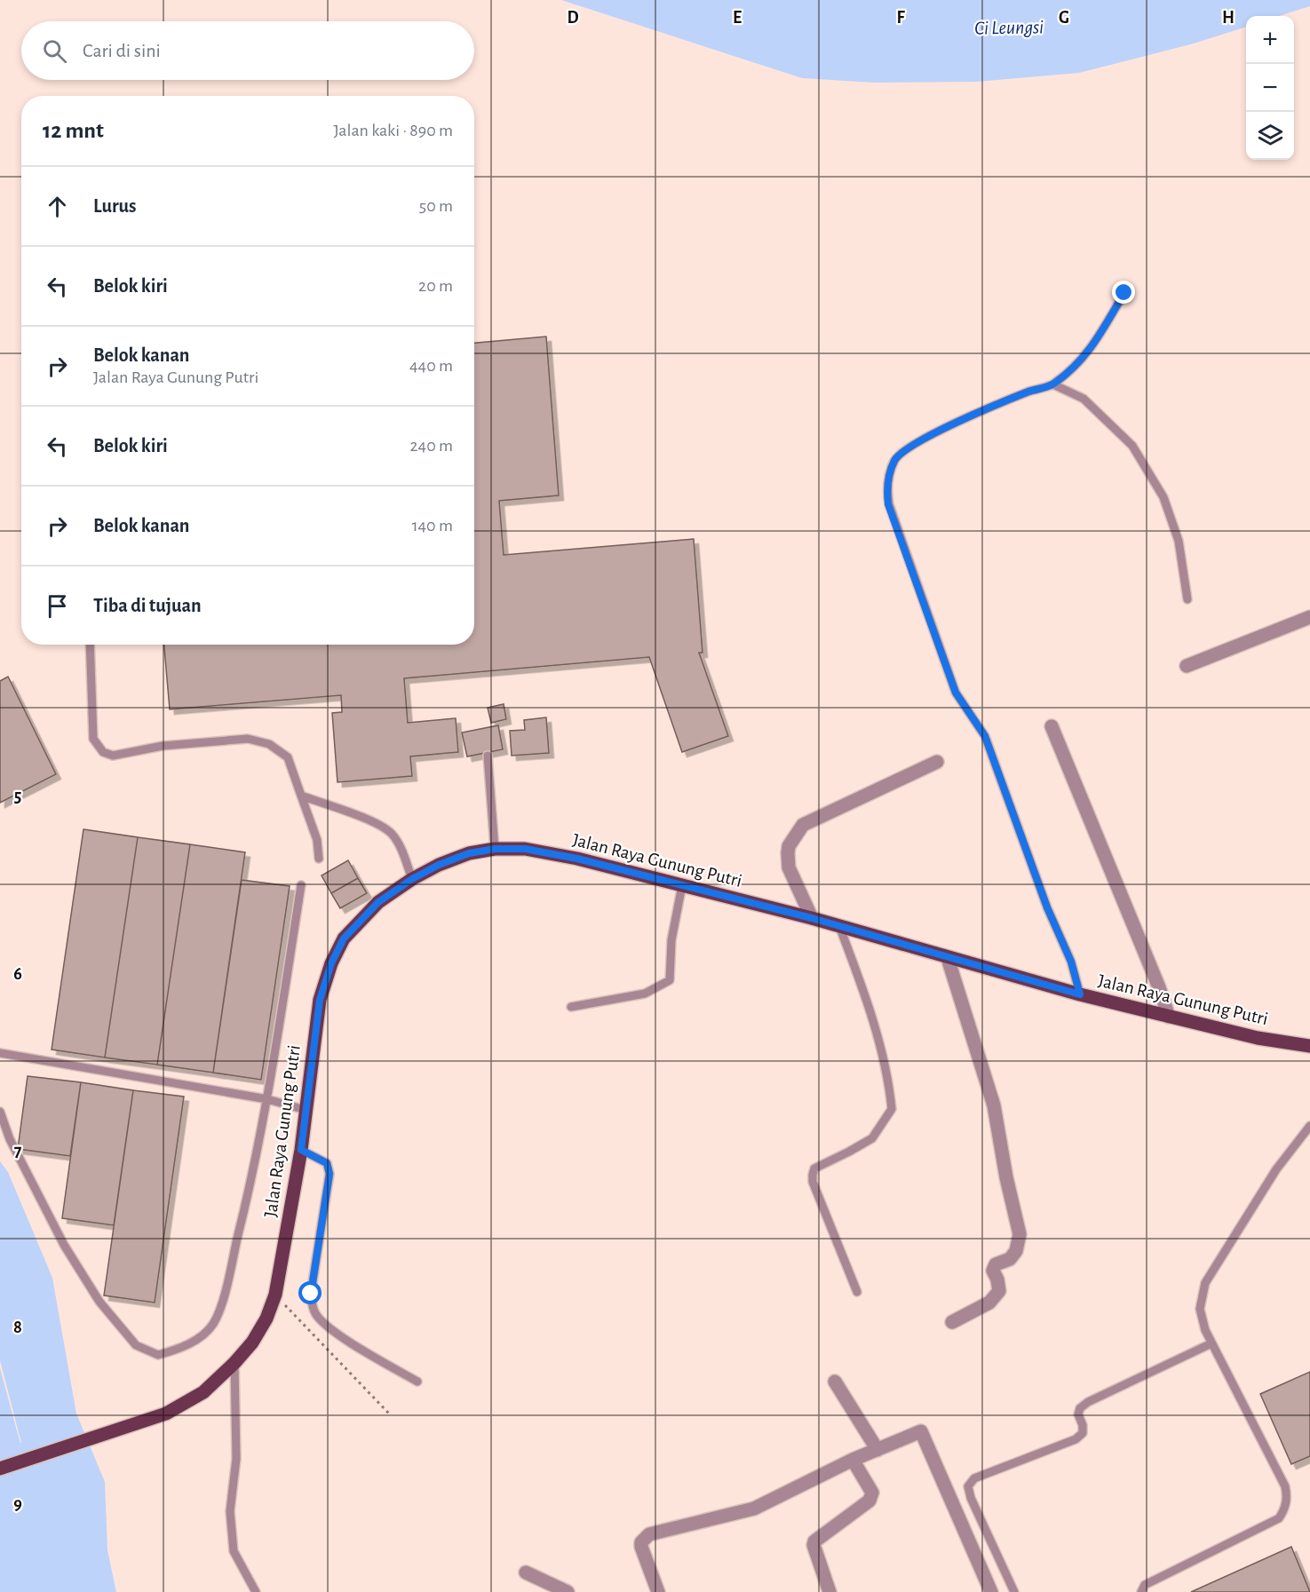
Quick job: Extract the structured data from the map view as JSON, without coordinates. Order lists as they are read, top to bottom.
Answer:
{
  "streets": {
    "main road": ["Jalan Raya Gunung Putri"]
  },
  "water": ["Ci Leungsi"],
  "page": {
    "map_buttons": ["+", "−"],
    "search": "Cari di sini",
    "heading": ["12 mnt", "Jalan kaki · 890 m"],
    "list": [
      ["Lurus", "50 m"],
      ["Belok kiri", "20 m"],
      ["Belok kanan", "Jalan Raya Gunung Putri", "440 m"],
      ["Belok kiri", "240 m"],
      ["Belok kanan", "140 m"],
      "Tiba di tujuan"
    ]
  },
  "grid": {
    "columns": [
      "D",
      "E",
      "F",
      "G",
      "H"
    ],
    "rows": [
      "5",
      "6",
      "7",
      "8",
      "9"
    ]
  }
}
